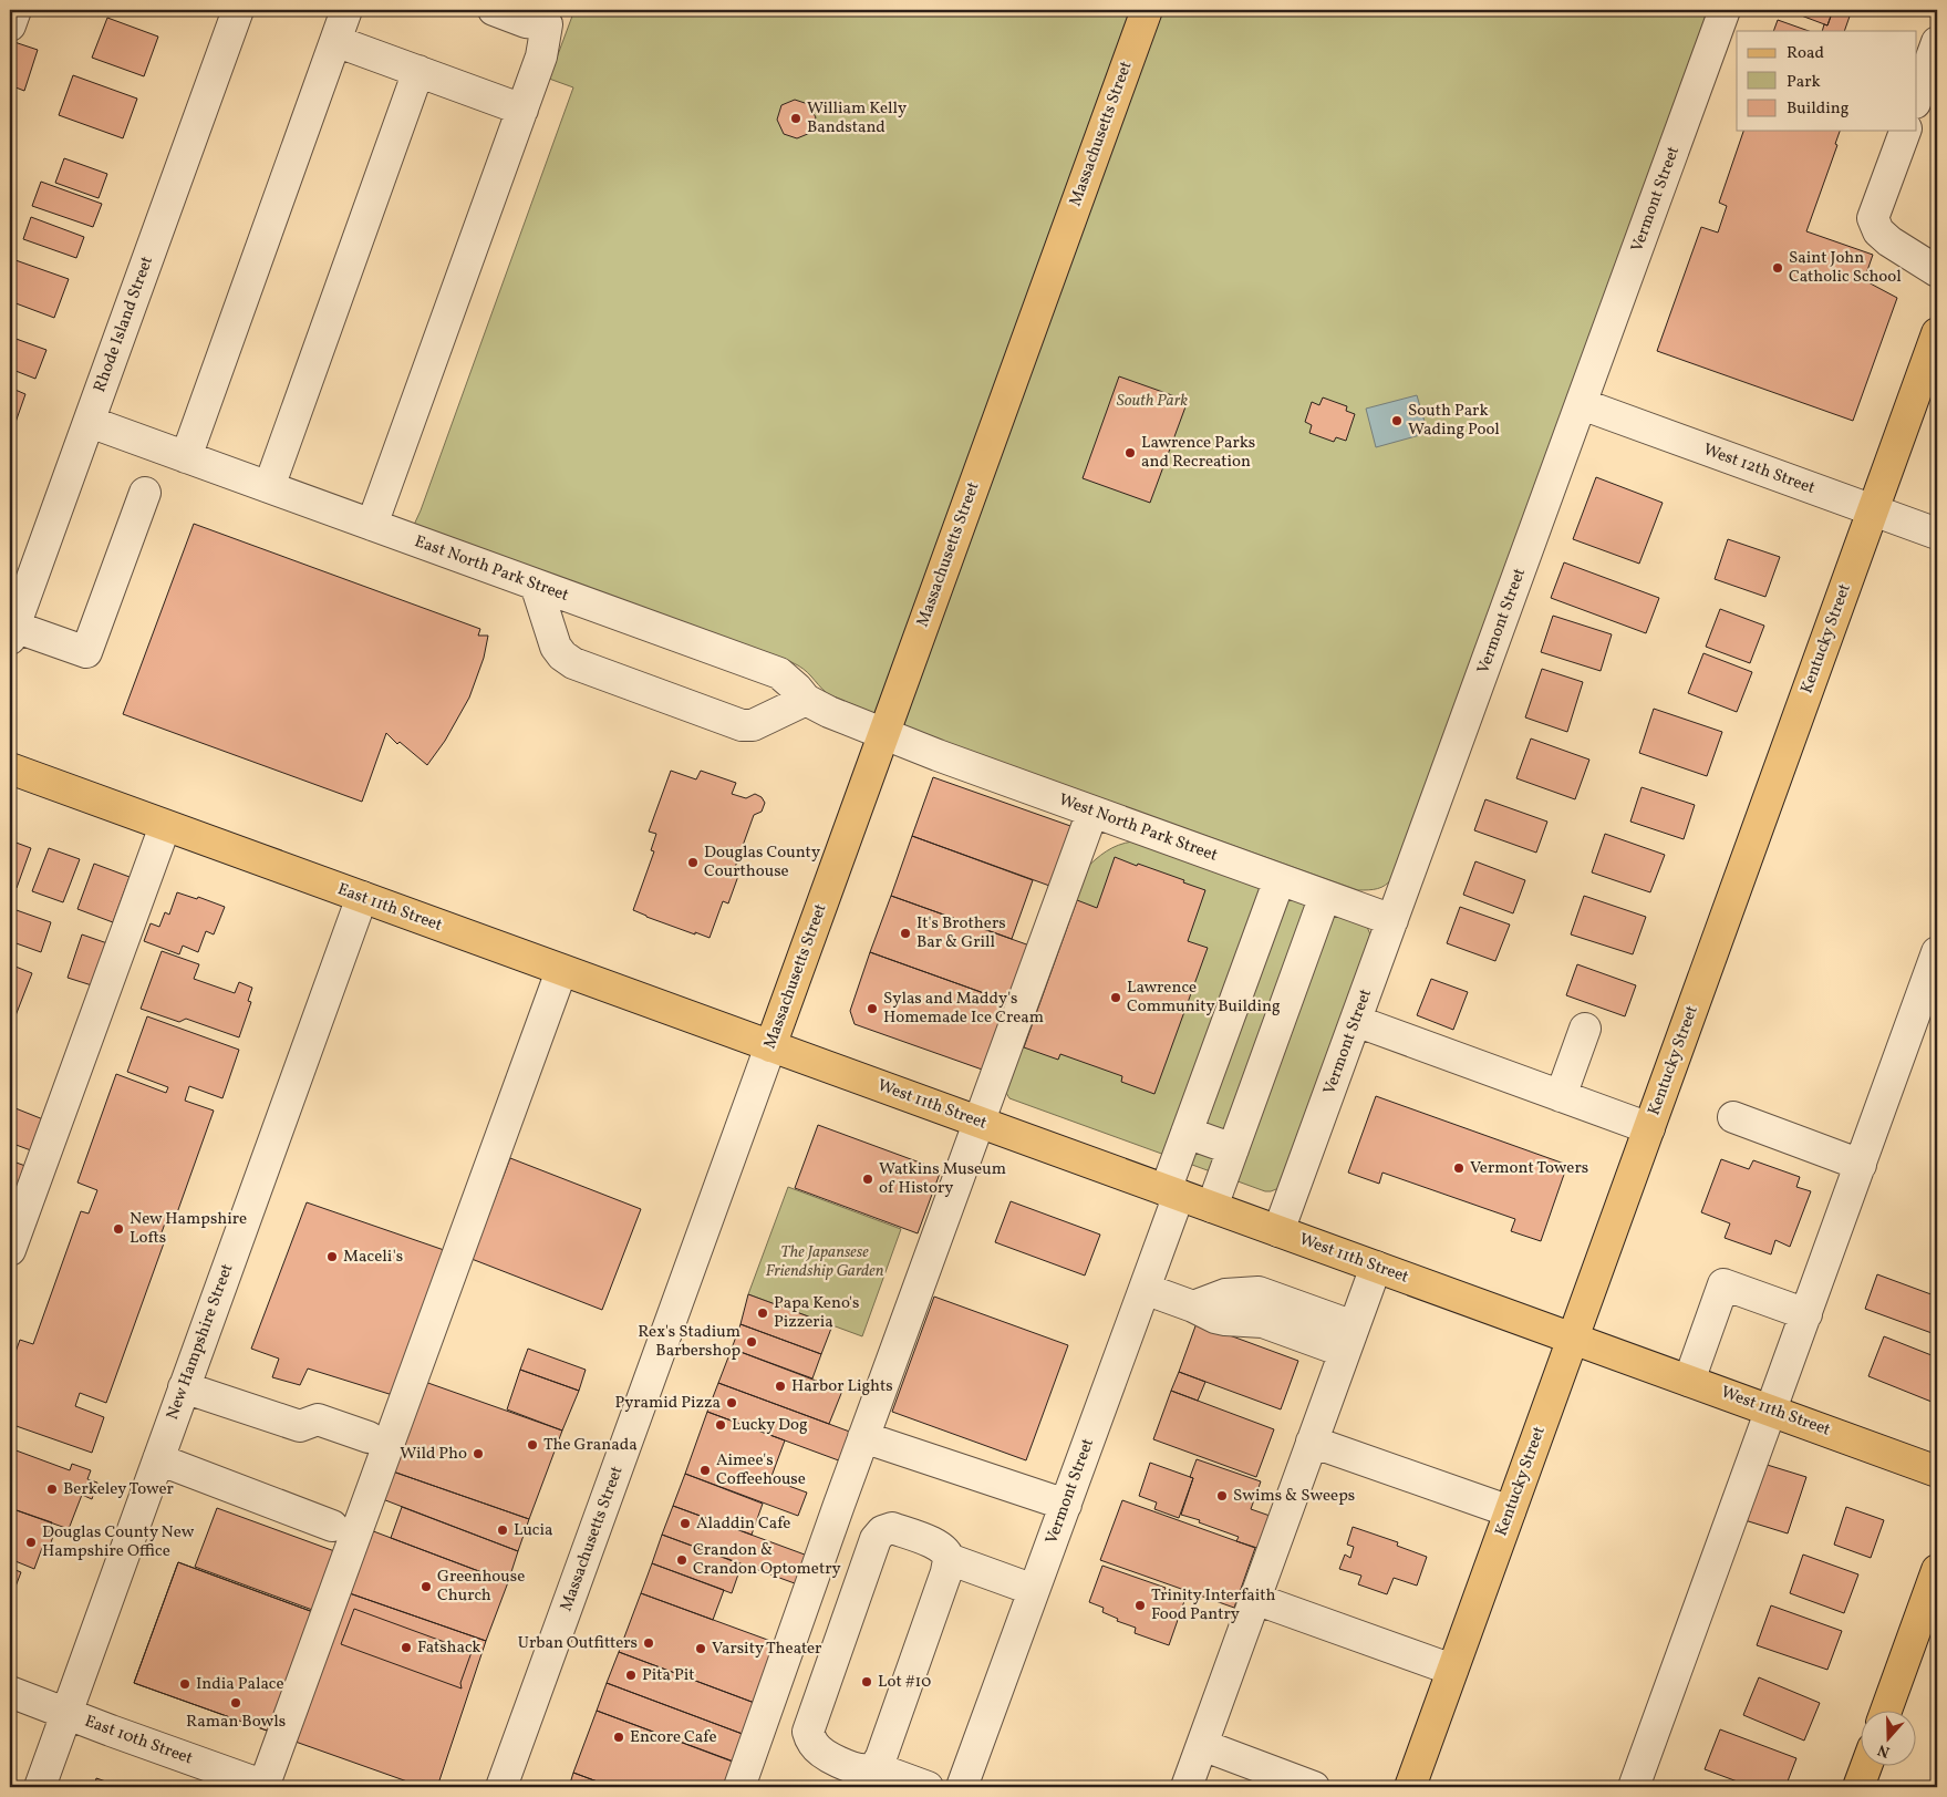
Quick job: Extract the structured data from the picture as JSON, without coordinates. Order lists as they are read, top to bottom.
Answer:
{
  "streets": {
    "main road": [
      "Massachusetts Street",
      "Kentucky Street",
      "East 11th Street",
      "West 11th Street"
    ],
    "street": [
      "Vermont Street",
      "Rhode Island Street",
      "West 12th Street",
      "East North Park Street",
      "West North Park Street",
      "New Hampshire Street",
      "East 10th Street"
    ]
  },
  "crossings": [
    ["Massachusetts Street", "East North Park Street"],
    ["Massachusetts Street", "West North Park Street"],
    ["Massachusetts Street", "East 11th Street"],
    ["Massachusetts Street", "West 11th Street"],
    ["Vermont Street", "West 12th Street"],
    ["Vermont Street", "West North Park Street"],
    ["Vermont Street", "West 11th Street"],
    ["Rhode Island Street", "East North Park Street"],
    ["West 12th Street", "Kentucky Street"],
    ["East North Park Street", "West North Park Street"],
    ["Kentucky Street", "West 11th Street"],
    ["East 11th Street", "West 11th Street"],
    ["East 11th Street", "New Hampshire Street"],
    ["New Hampshire Street", "East 10th Street"]
  ],
  "parks": ["South Park", "The Japansese Friendship Garden"],
  "places": [
    "William Kelly Bandstand",
    "Saint John Catholic School",
    "South Park Wading Pool",
    "Lawrence Parks and Recreation",
    "Douglas County Courthouse",
    "It's Brothers Bar & Grill",
    "Lawrence Community Building",
    "Sylas and Maddy's Homemade Ice Cream",
    "Vermont Towers",
    "Watkins Museum of History",
    "New Hampshire Lofts",
    "Maceli's",
    "Papa Keno's Pizzeria",
    "Rex's Stadium Barbershop",
    "Harbor Lights",
    "Pyramid Pizza",
    "Lucky Dog",
    "The Granada",
    "Wild Pho",
    "Aimee's Coffeehouse",
    "Berkeley Tower",
    "Swims & Sweeps",
    "Aladdin Cafe",
    "Lucia",
    "Douglas County New Hampshire Office",
    "Crandon & Crandon Optometry",
    "Greenhouse Church",
    "Trinity Interfaith Food Pantry",
    "Urban Outfitters",
    "Fatshack",
    "Varsity Theater",
    "Pita Pit",
    "Lot #10",
    "India Palace",
    "Raman Bowls",
    "Encore Cafe"
  ],
  "legend": ["Road", "Park", "Building"],
  "north": "bottom"
}
